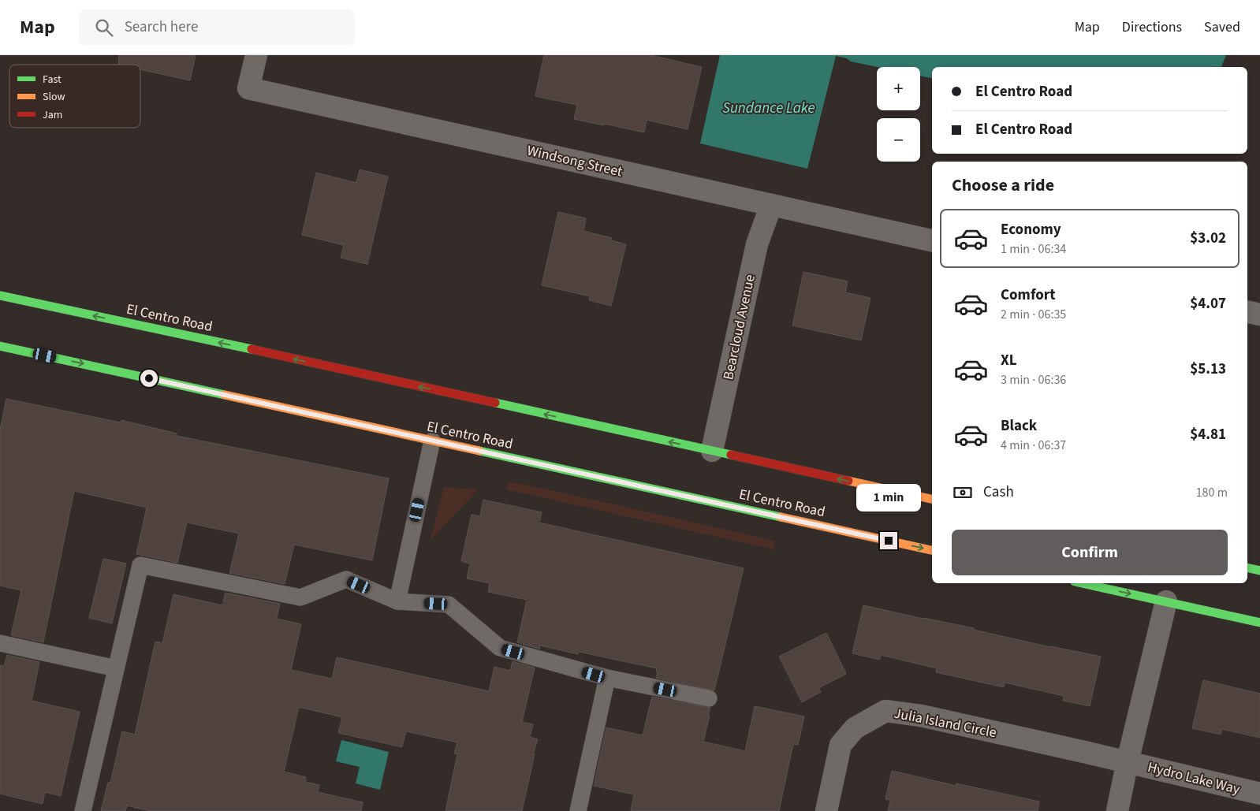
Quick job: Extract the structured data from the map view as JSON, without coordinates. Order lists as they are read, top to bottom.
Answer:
{
  "streets": {
    "main road": ["El Centro Road"],
    "street": [
      "Windsong Street",
      "Bearcloud Avenue",
      "Julia Island Circle",
      "Hydro Lake Way"
    ]
  },
  "crossings": [
    ["Windsong Street", "Bearcloud Avenue"],
    ["El Centro Road", "Bearcloud Avenue"],
    ["Julia Island Circle", "Hydro Lake Way"]
  ],
  "water": ["Sundance Lake"],
  "legend": ["Fast", "Slow", "Jam"],
  "page": {
    "header": "Map",
    "search": "Search here",
    "nav": ["Map", "Directions", "Saved"],
    "map_buttons": ["+", "−"],
    "banner": ["El Centro Road", "El Centro Road"],
    "heading": "Choose a ride",
    "list": [
      {
        "name": "Economy",
        "note": "1 min · 06:34",
        "value": "$3.02"
      },
      {
        "name": "Comfort",
        "note": "2 min · 06:35",
        "value": "$4.07"
      },
      {
        "name": "XL",
        "note": "3 min · 06:36",
        "value": "$5.13"
      },
      {
        "name": "Black",
        "note": "4 min · 06:37",
        "value": "$4.81"
      }
    ],
    "pay": ["Cash", "180 m"],
    "bubble": "1 min",
    "buttons": "Confirm"
  }
}
